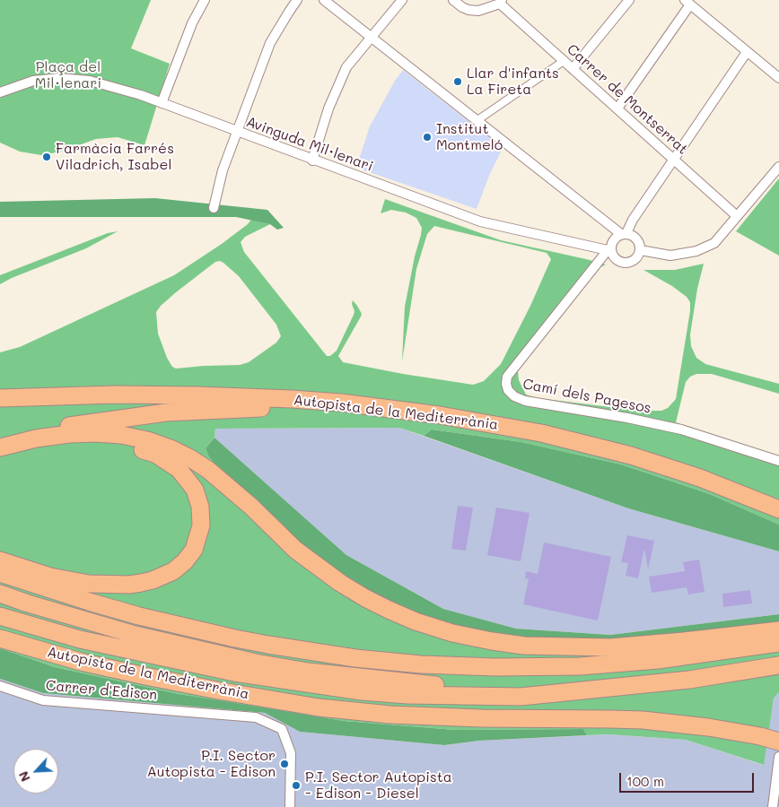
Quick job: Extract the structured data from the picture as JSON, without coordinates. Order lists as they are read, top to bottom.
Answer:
{
  "streets": {
    "highway": ["Autopista de la Mediterrània"],
    "street": [
      "Carrer de Montserrat",
      "Avinguda Mil·lenari",
      "Camí dels Pagesos",
      "Carrer d'Edison"
    ]
  },
  "crossings": [
    ["Avinguda Mil·lenari", "Camí dels Pagesos"]
  ],
  "parks": ["Plaça del Mil·lenari"],
  "places": [
    "Llar d'infants La Fireta",
    "Institut Montmeló",
    "Farmàcia Farrés Viladrich, Isabel",
    "P.I. Sector Autopista - Edison",
    "P.I. Sector Autopista - Edison - Diesel"
  ],
  "scale_bar": "100 m",
  "north": "bottom left"
}
